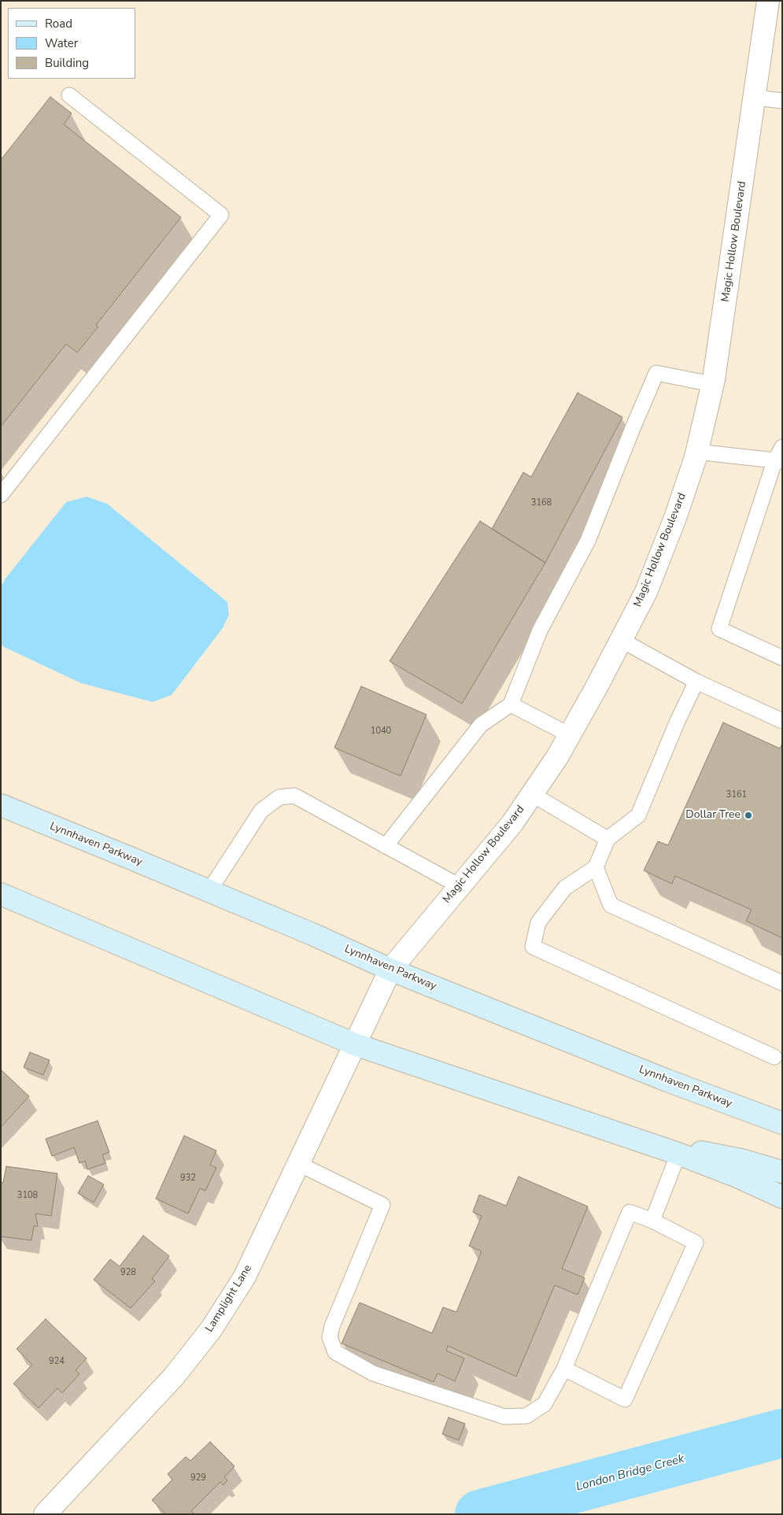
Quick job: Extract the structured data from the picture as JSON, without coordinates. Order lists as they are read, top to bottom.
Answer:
{
  "streets": {
    "main road": ["Lynnhaven Parkway"],
    "street": ["Magic Hollow Boulevard", "Lamplight Lane"]
  },
  "crossings": [
    ["Magic Hollow Boulevard", "Lynnhaven Parkway"],
    ["Magic Hollow Boulevard", "Lamplight Lane"]
  ],
  "water": ["London Bridge Creek"],
  "places": ["Dollar Tree"],
  "house_numbers": [
    "3168",
    "1040",
    "3161",
    "932",
    "3108",
    "928",
    "924",
    "929"
  ],
  "legend": ["Road", "Water", "Building"]
}
